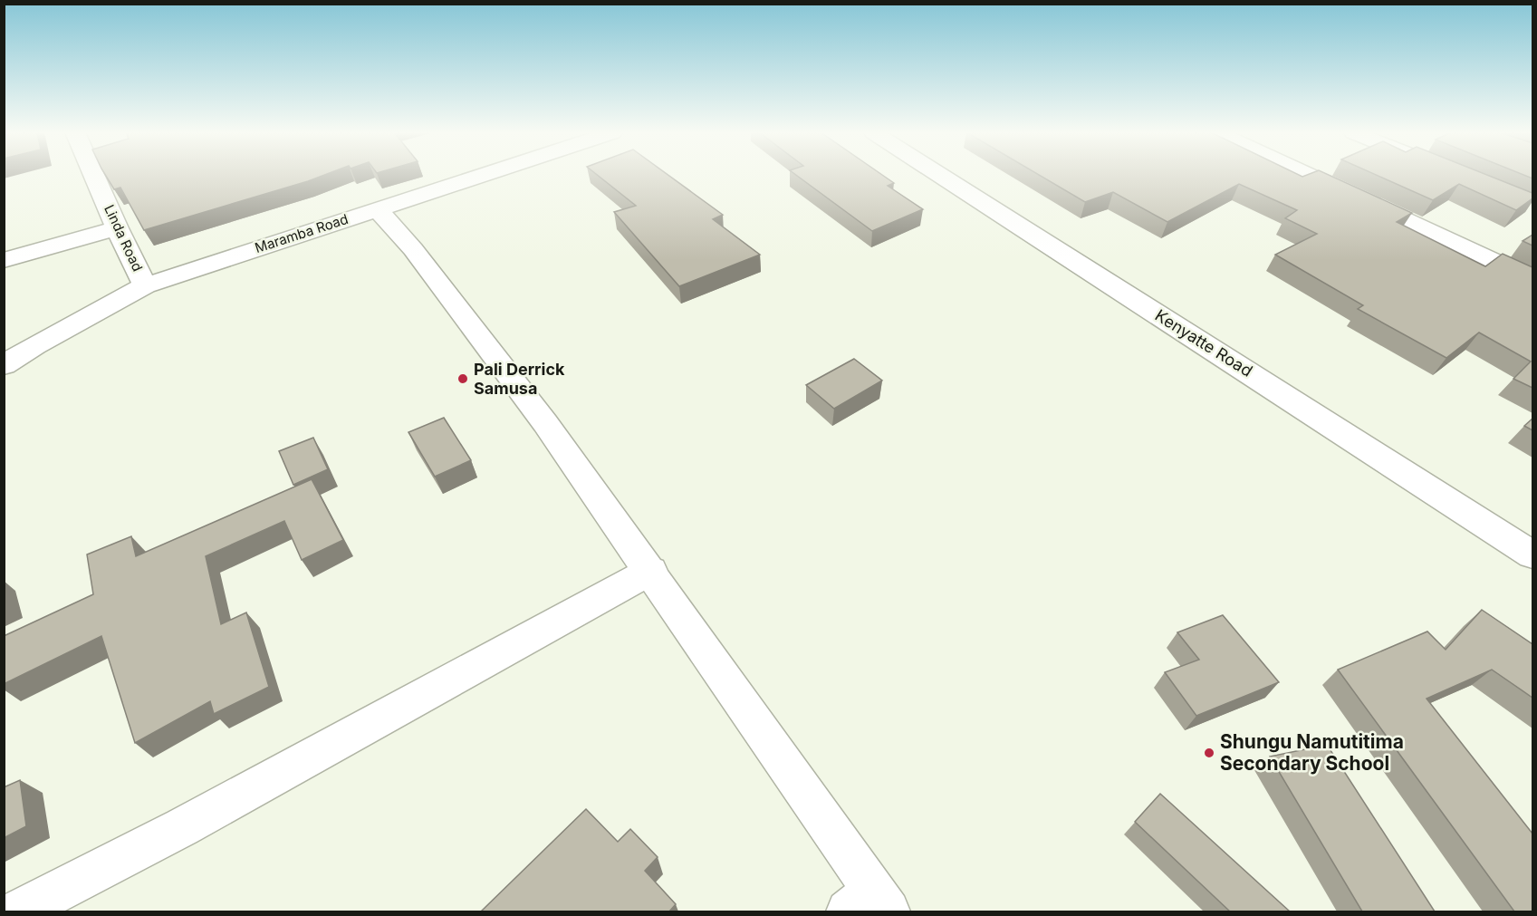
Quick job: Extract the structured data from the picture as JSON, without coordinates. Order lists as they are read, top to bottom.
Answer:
{
  "streets": {
    "street": ["Maramba Road", "Linda Road", "Kenyatte Road"]
  },
  "crossings": [
    ["Maramba Road", "Linda Road"]
  ],
  "places": ["Pali Derrick Samusa", "Shungu Namutitima Secondary School"]
}
